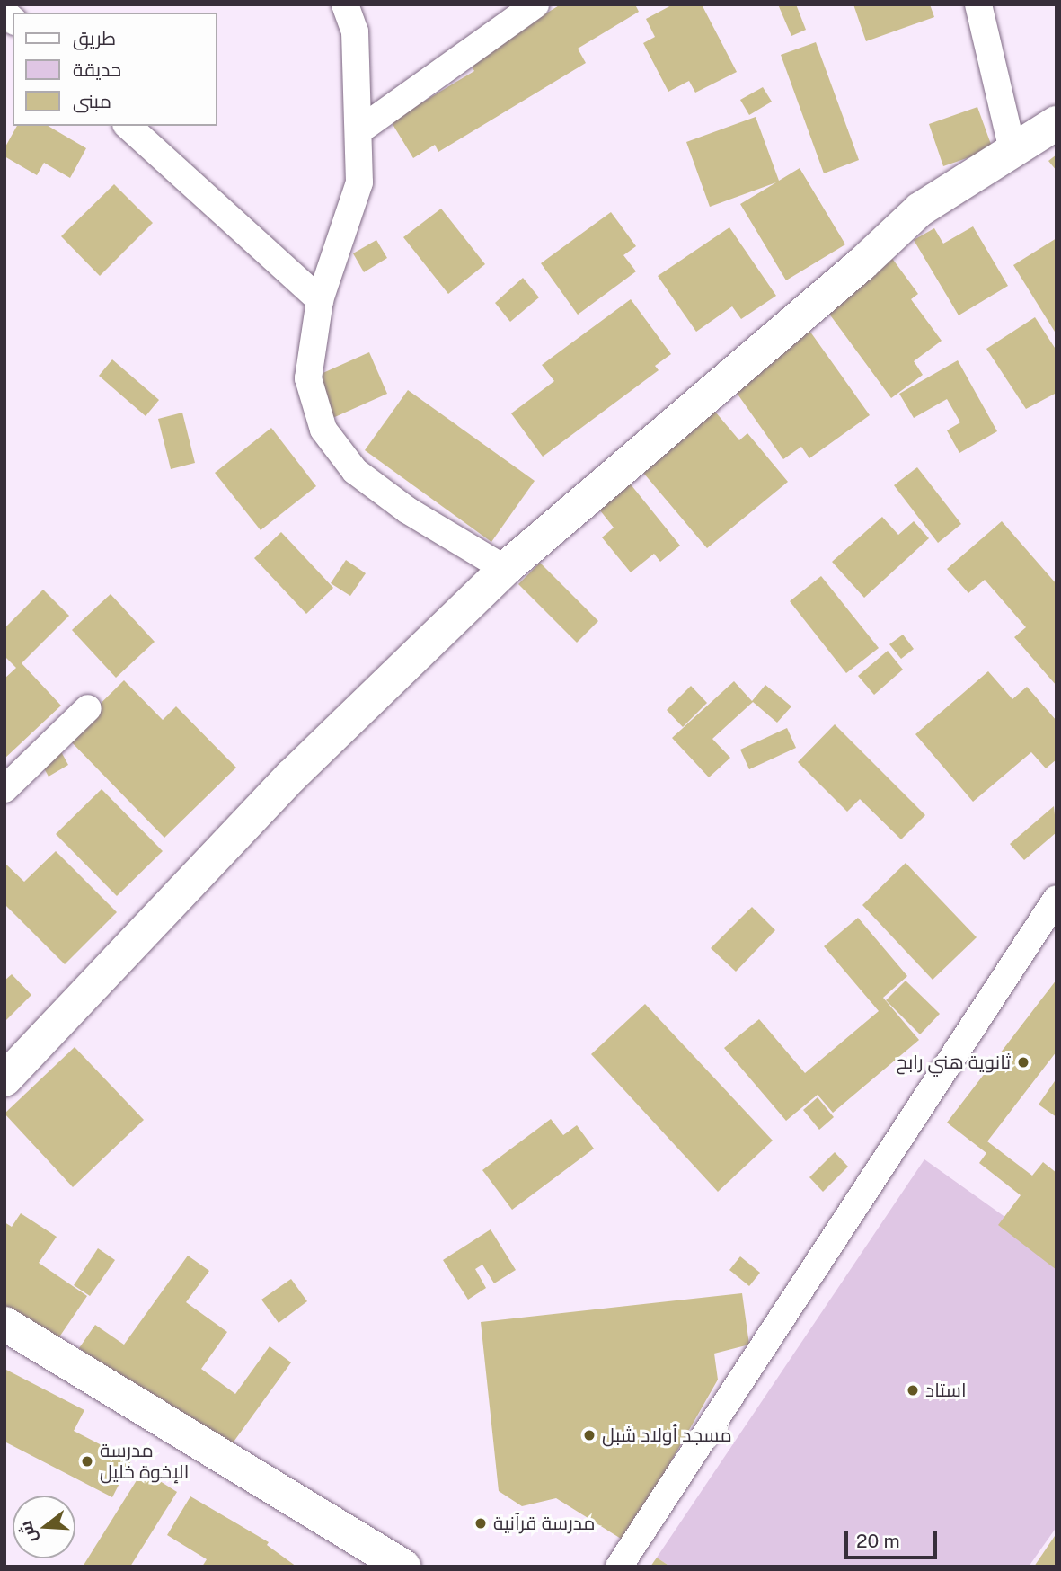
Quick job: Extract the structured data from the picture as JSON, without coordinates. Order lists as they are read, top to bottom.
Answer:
{
  "places": [
    "ثانوية هني رابح",
    "استاد",
    "مسجد أولاد شبل",
    "مدرسة الإخوة خليل",
    "مدرسة قرآنية"
  ],
  "legend": ["طريق", "حديقة", "مبنى"],
  "scale_bar": "20 m",
  "north": "left"
}
